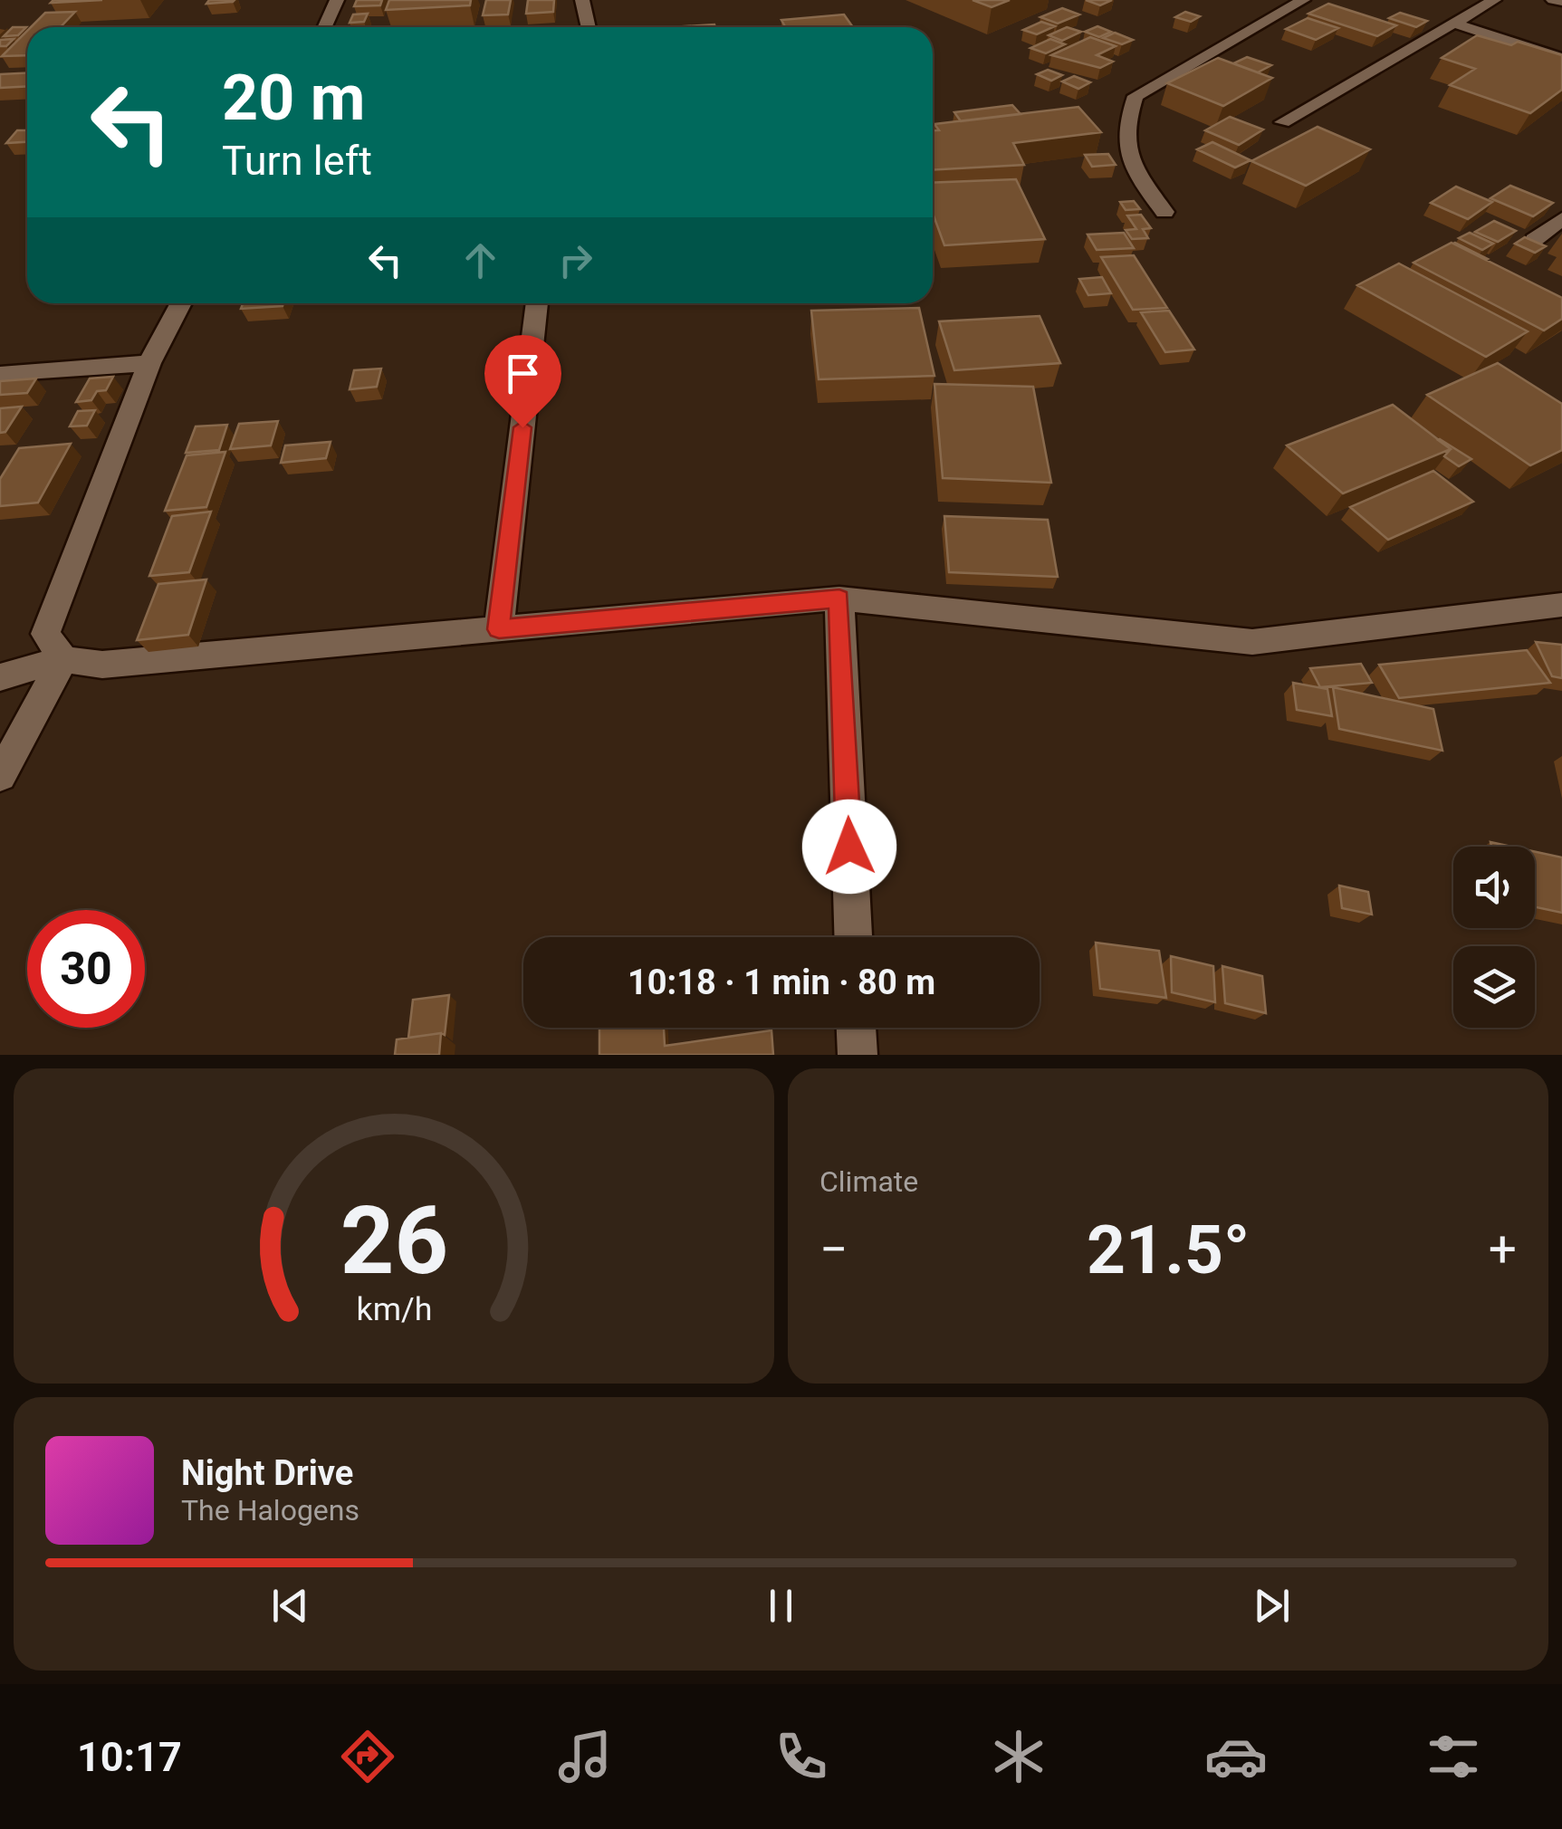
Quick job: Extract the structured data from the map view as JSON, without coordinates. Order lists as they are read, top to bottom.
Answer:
{
  "page": {
    "turn": ["20 m", "Turn left"],
    "limit": "30",
    "trip": "10:18 · 1 min · 80 m",
    "tile": "Climate",
    "heat": ["−", "21.5°", "+"],
    "song": ["Night Drive", "The Halogens"],
    "tabs": "10:17",
    "gauge": ["26", "km/h"]
  }
}
